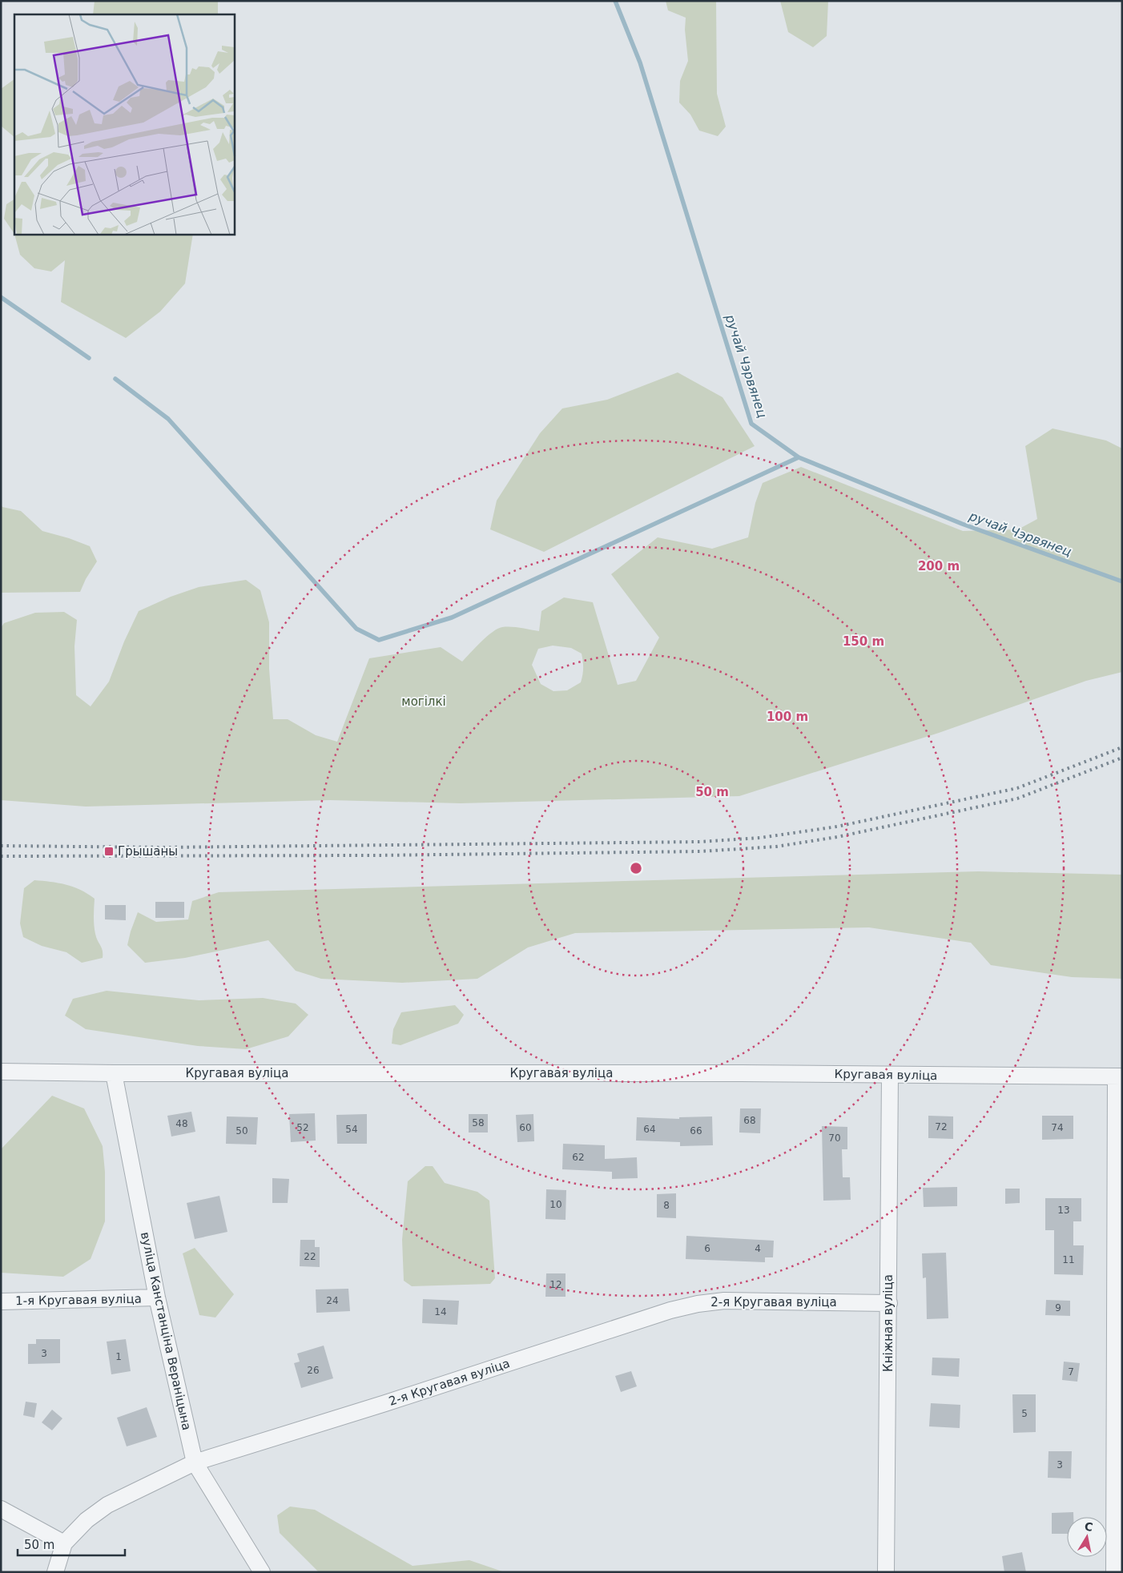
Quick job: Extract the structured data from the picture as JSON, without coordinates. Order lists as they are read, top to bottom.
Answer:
{
  "streets": {
    "street": [
      "Кругавая вуліца",
      "1-я Кругавая вуліца",
      "2-я Кругавая вуліца",
      "Кніжная вуліца",
      "вуліца Канстанціна Вераніцына"
    ]
  },
  "crossings": [
    ["Кругавая вуліца", "Кніжная вуліца"],
    ["Кругавая вуліца", "вуліца Канстанціна Вераніцына"],
    ["1-я Кругавая вуліца", "вуліца Канстанціна Вераніцына"],
    ["2-я Кругавая вуліца", "Кніжная вуліца"],
    ["2-я Кругавая вуліца", "вуліца Канстанціна Вераніцына"]
  ],
  "water": ["ручай Чэрвянец"],
  "parks": ["могілкі"],
  "places": {
    "transit": ["Грышаны"]
  },
  "house_numbers": [
    "68",
    "58",
    "48",
    "72",
    "52",
    "60",
    "74",
    "54",
    "64",
    "50",
    "66",
    "70",
    "62",
    "10",
    "8",
    "13",
    "6",
    "4",
    "22",
    "11",
    "12",
    "24",
    "9",
    "14",
    "3",
    "1",
    "26",
    "7",
    "5",
    "3"
  ],
  "scale_bar": "50 m",
  "north": "top",
  "rings": [
    "200 m",
    "150 m",
    "100 m",
    "50 m"
  ]
}
